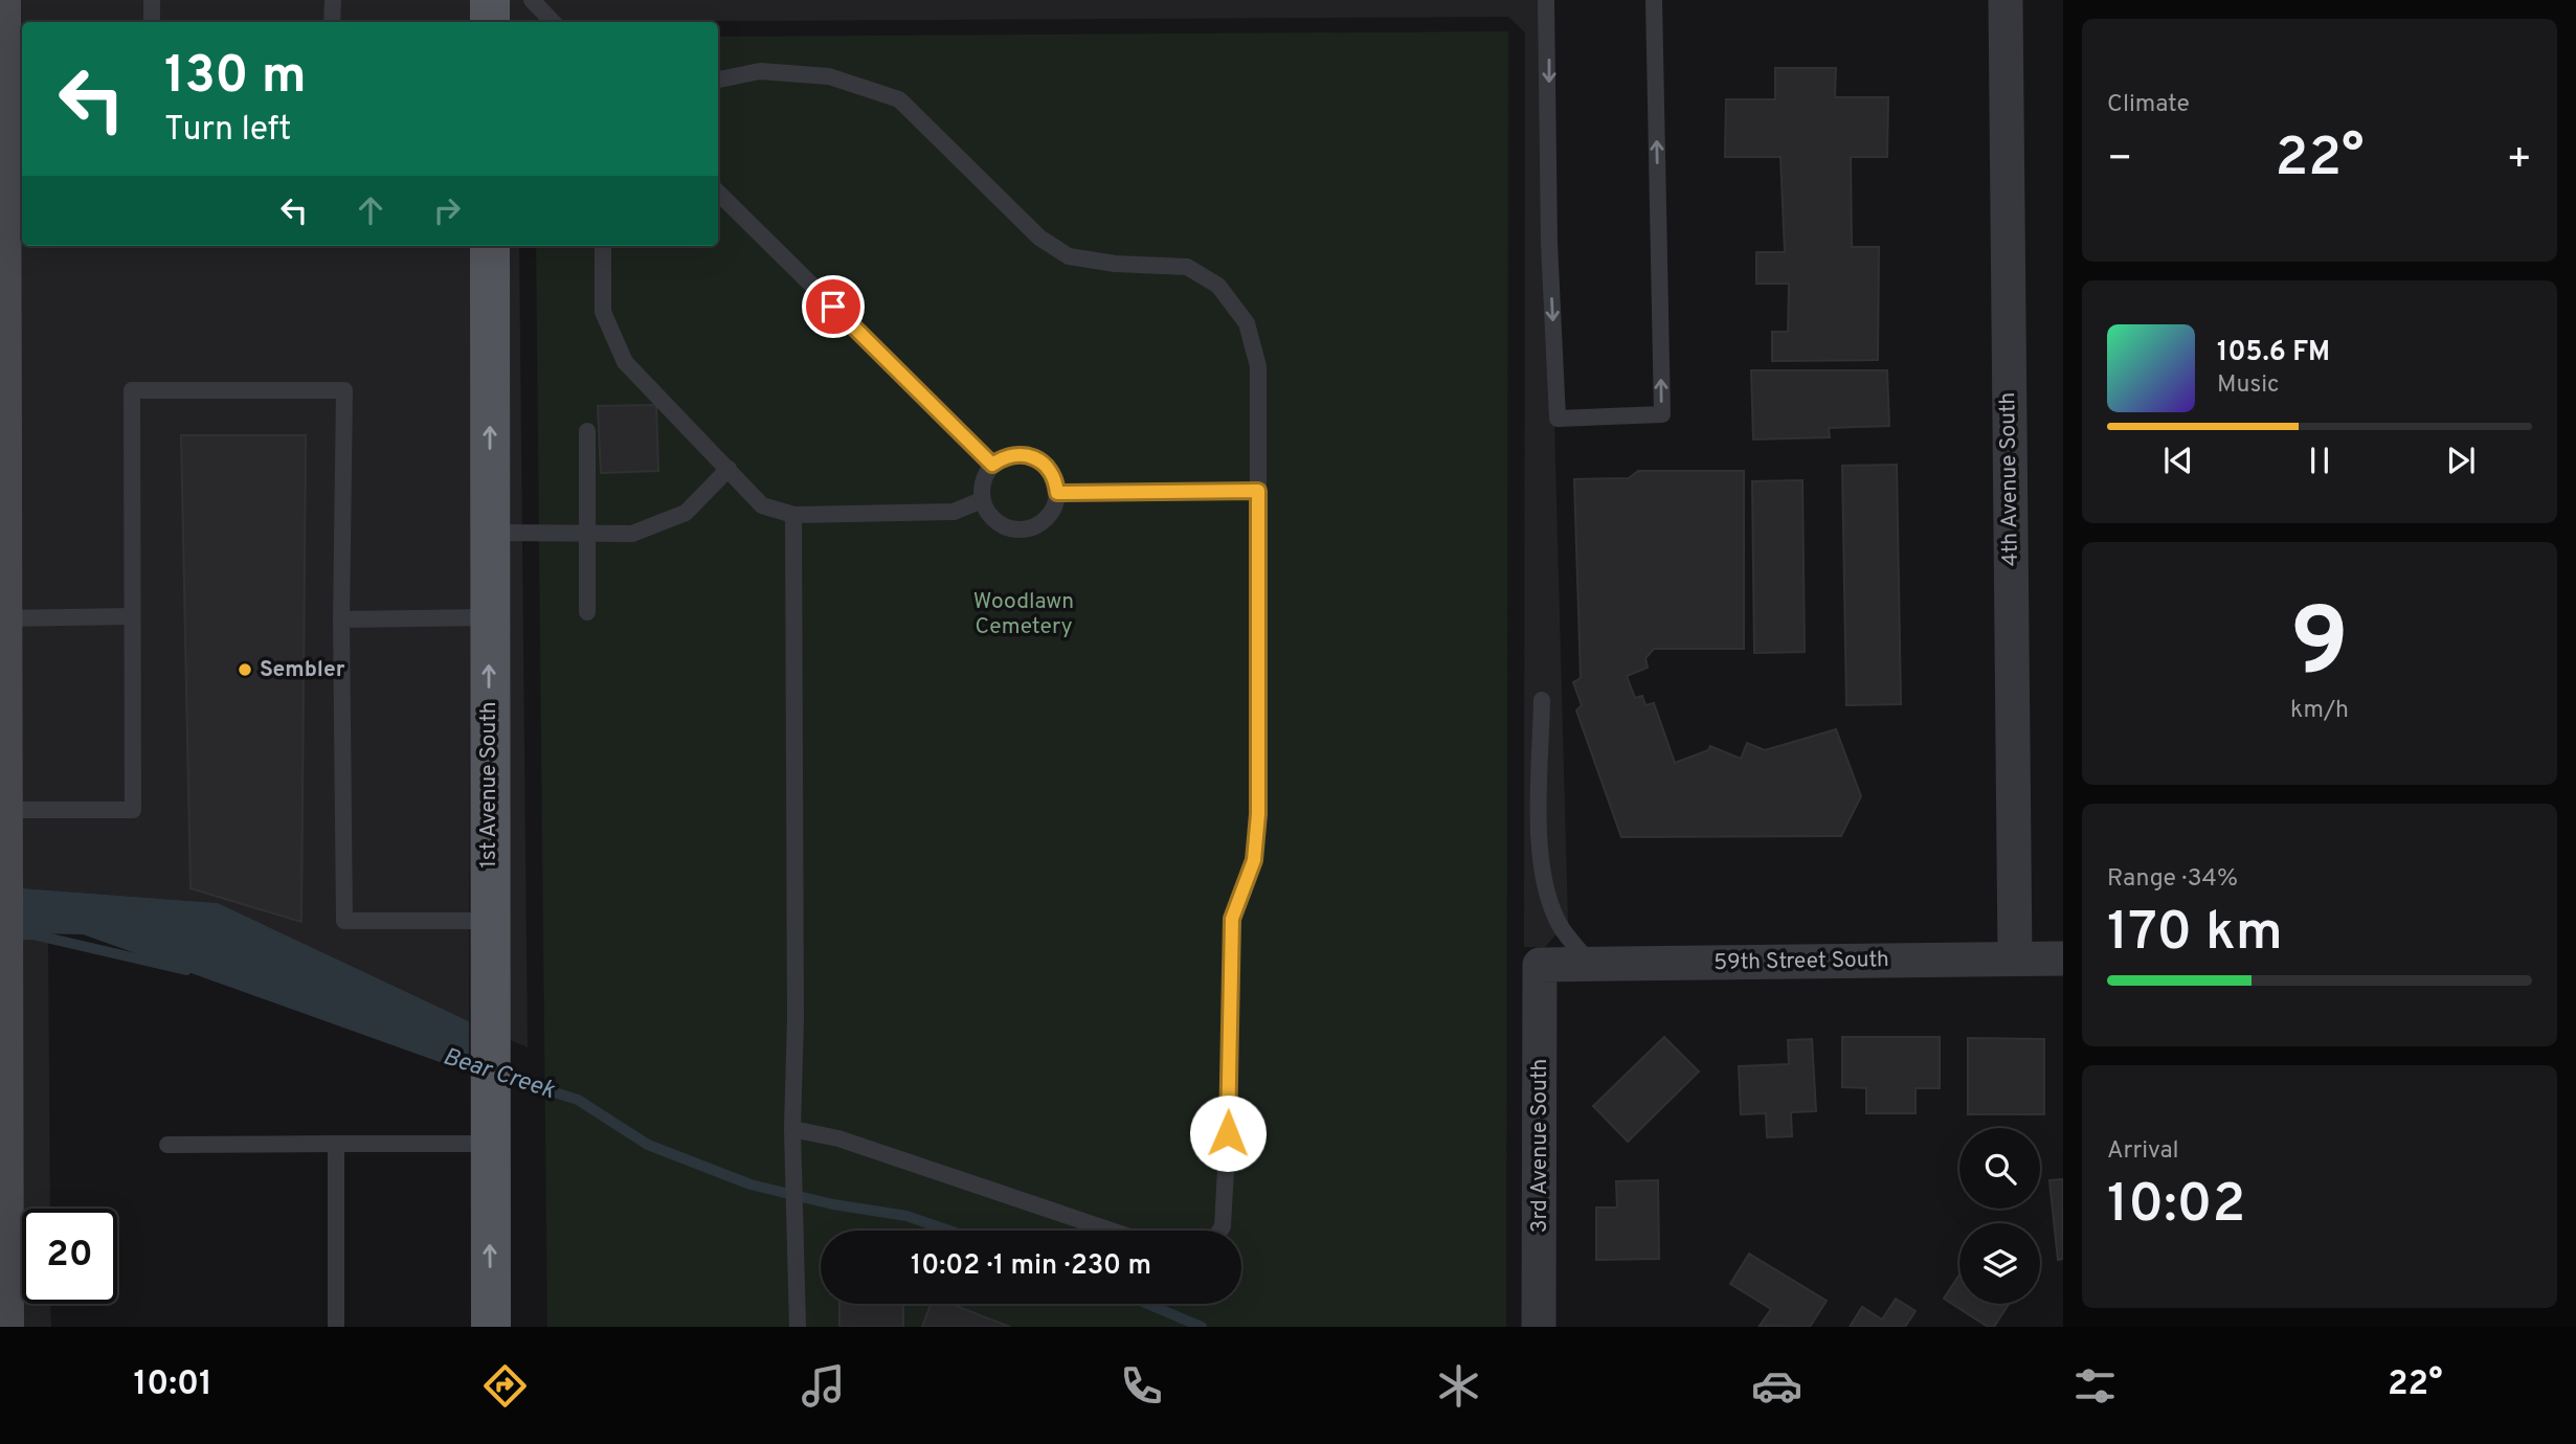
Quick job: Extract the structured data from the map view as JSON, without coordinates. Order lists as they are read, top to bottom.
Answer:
{
  "streets": {
    "main road": ["1st Avenue South"],
    "street": ["4th Avenue South", "59th Street South", "3rd Avenue South"]
  },
  "crossings": [
    ["4th Avenue South", "59th Street South"],
    ["59th Street South", "3rd Avenue South"]
  ],
  "one_way": ["1st Avenue South"],
  "water": ["Bear Creek"],
  "parks": ["Woodlawn Cemetery"],
  "places": ["Sembler"],
  "page": {
    "tile": [
      "Climate",
      ["9", "km/h"],
      ["Range · 34%", "170 km"],
      ["Arrival", "10:02"]
    ],
    "turn": ["130 m", "Turn left"],
    "heat": ["−", "22°", "+"],
    "song": ["105.6 FM", "Music"],
    "limit": "20",
    "trip": "10:02 · 1 min · 230 m",
    "tabs": ["10:01", "22°"]
  }
}
